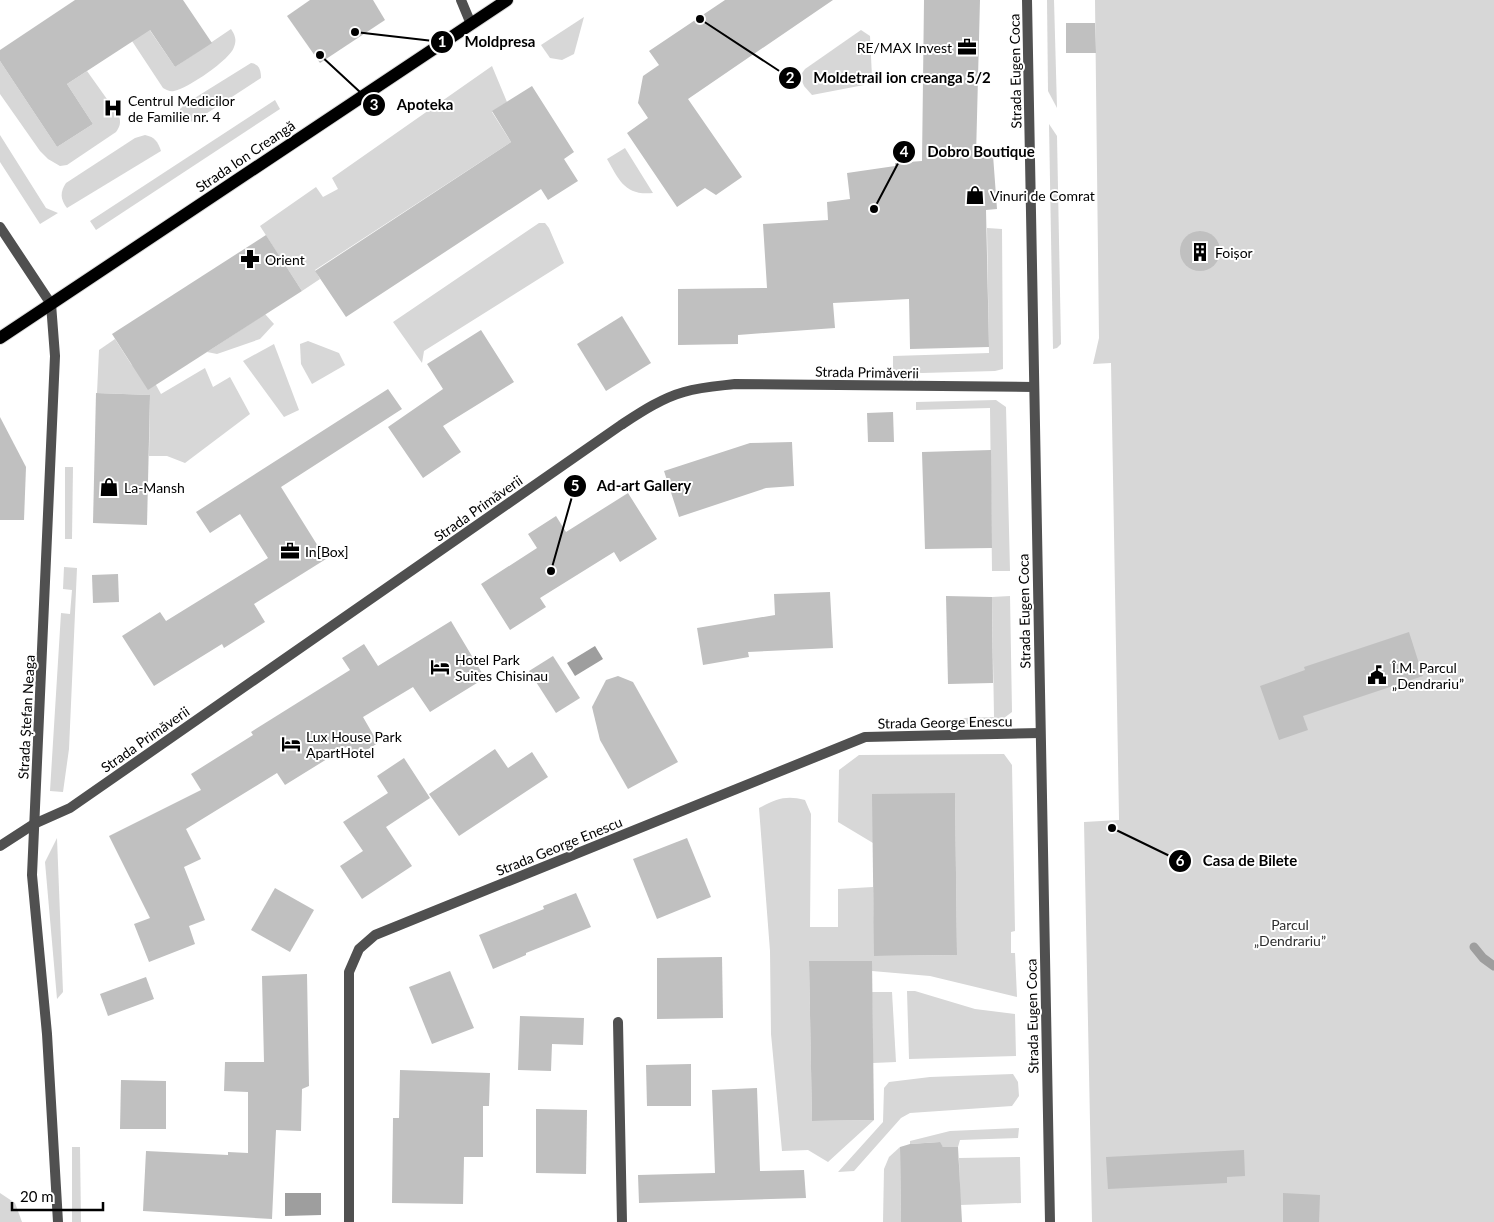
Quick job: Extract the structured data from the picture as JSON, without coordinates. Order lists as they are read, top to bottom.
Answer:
{
  "streets": {
    "main road": ["Strada Ion Creangă"],
    "street": [
      "Strada Eugen Coca",
      "Strada Primăverii",
      "Strada Ștefan Neaga",
      "Strada George Enescu"
    ]
  },
  "crossings": [
    ["Strada Eugen Coca", "Strada Primăverii"],
    ["Strada Eugen Coca", "Strada George Enescu"],
    ["Strada Ion Creangă", "Strada Ștefan Neaga"],
    ["Strada Primăverii", "Strada Ștefan Neaga"]
  ],
  "parks": ["Parcul „Dendrariu”"],
  "places": {
    "other": [
      "Moldetrail ion creanga 5/2",
      "Moldpresa",
      "Apoteka",
      "Dobro Boutique",
      "Ad-art Gallery",
      "Casa de Bilete"
    ],
    "office": ["RE/MAX Invest", "In[Box]"],
    "hospital": ["Centrul Medicilor de Familie nr. 4"],
    "shop": ["Vinuri de Comrat", "La-Mansh"],
    "building": ["Foișor"],
    "pharmacy": ["Orient"],
    "hotel": ["Hotel Park Suites Chisinau", "Lux House Park ApartHotel"],
    "public building": ["Î.M. Parcul „Dendrariu”"]
  },
  "scale_bar": "20 m"
}
